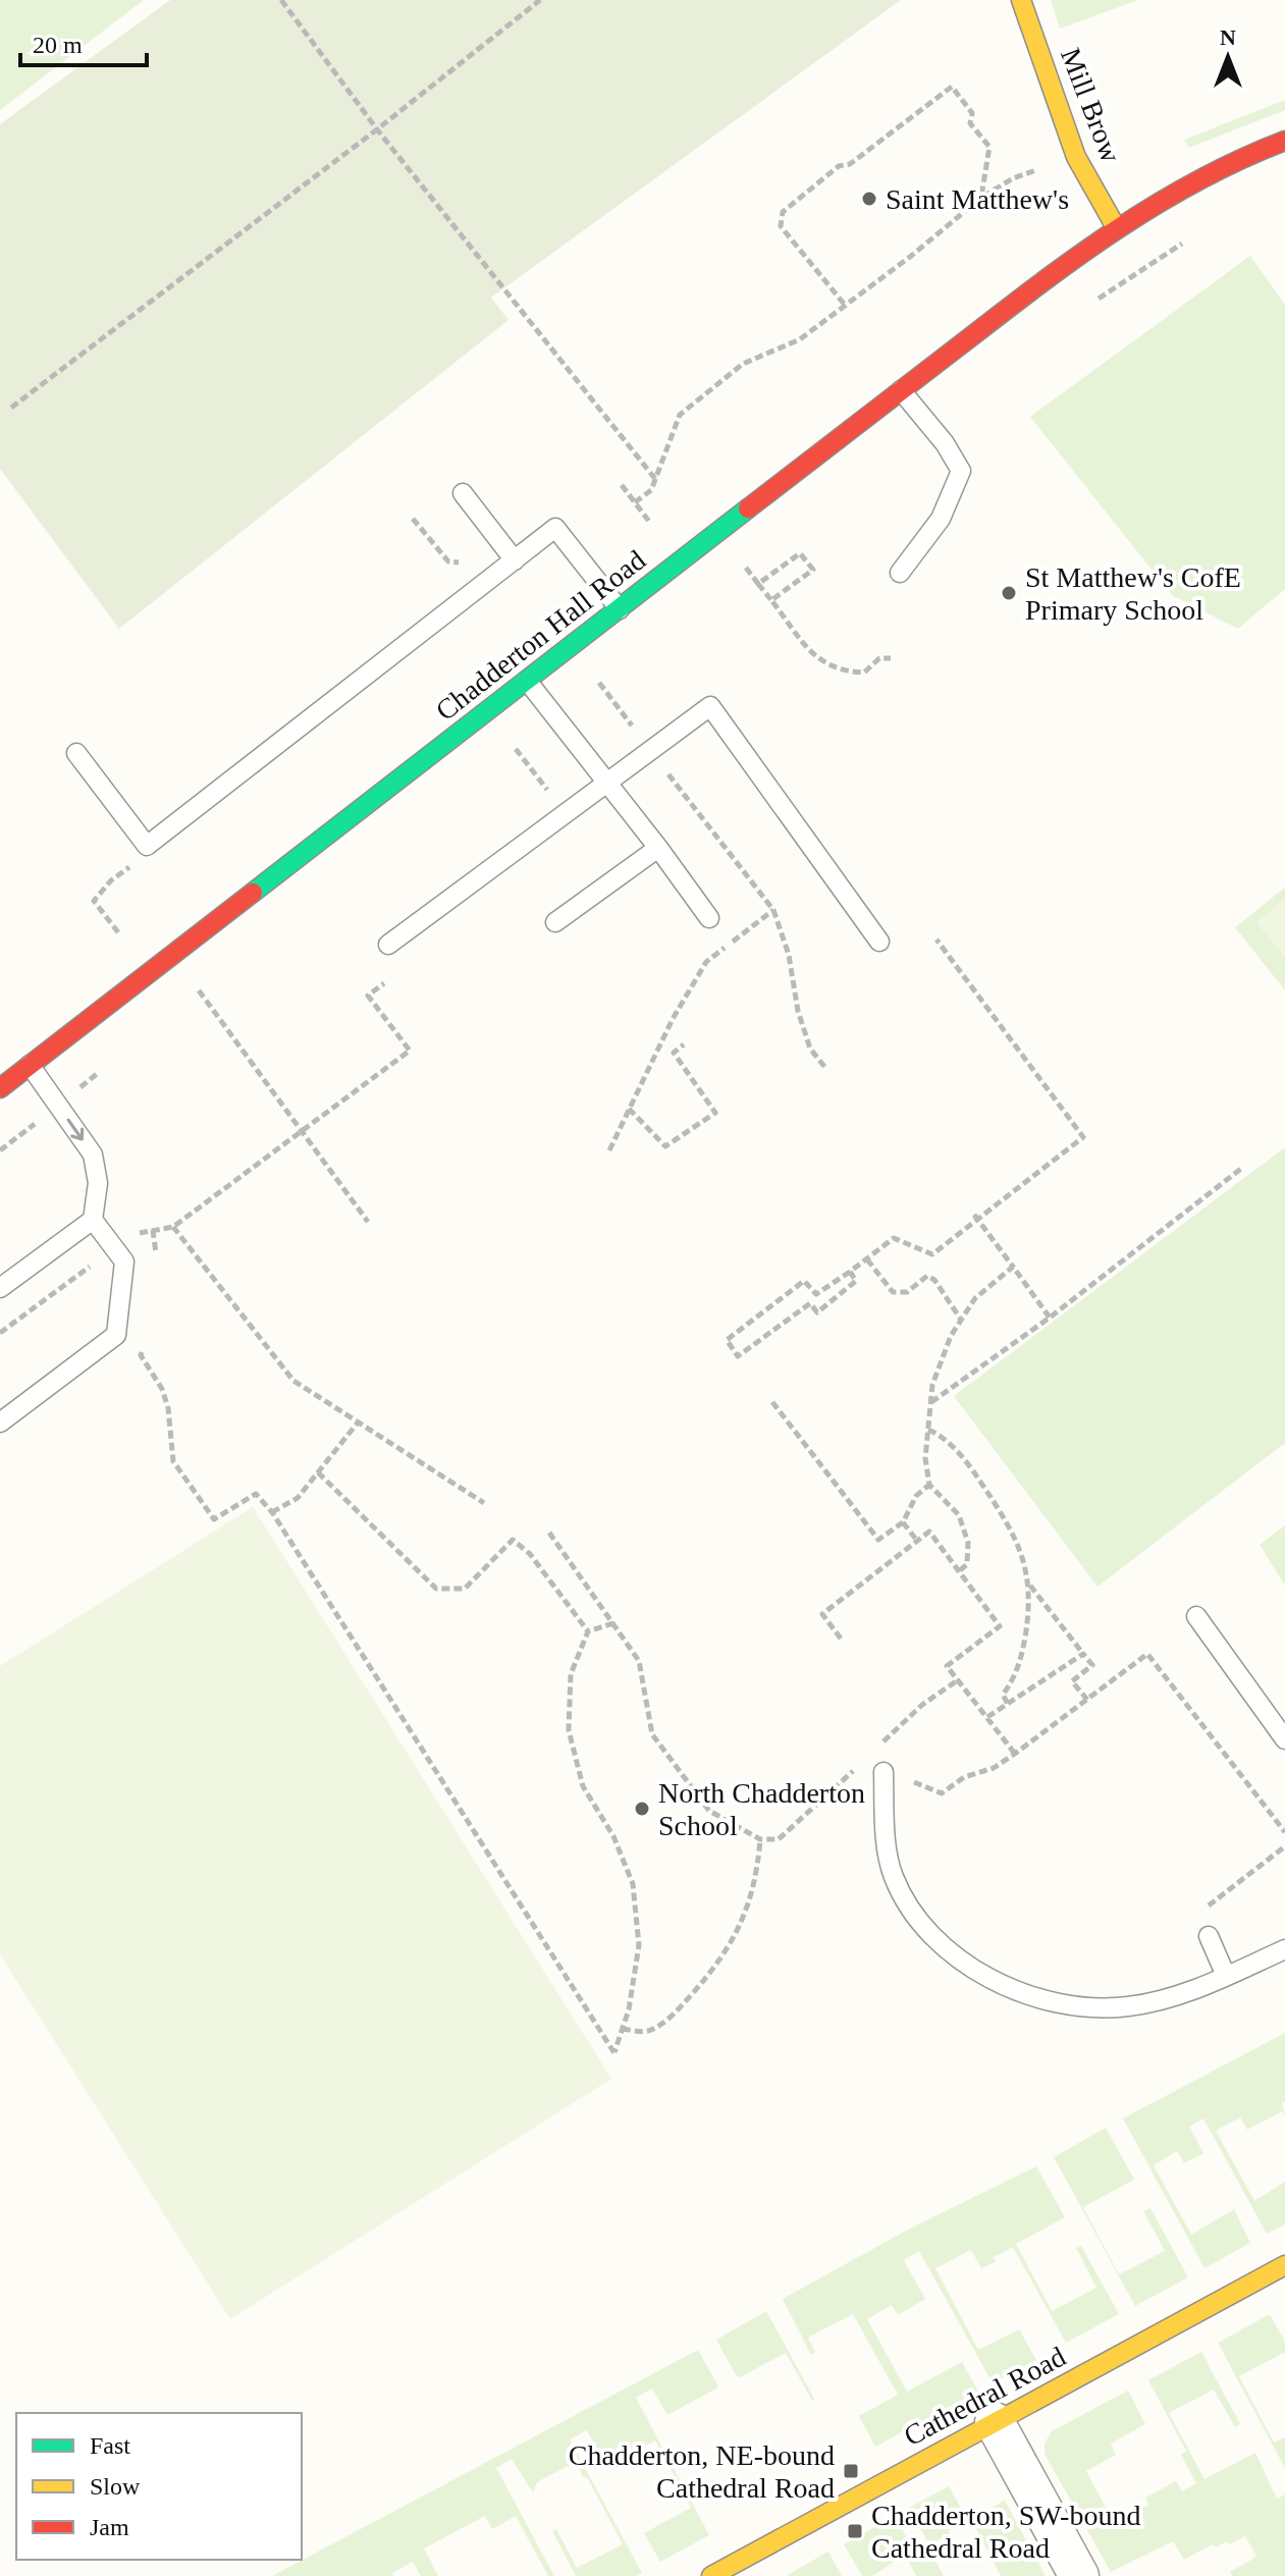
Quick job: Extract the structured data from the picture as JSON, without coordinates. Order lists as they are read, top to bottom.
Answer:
{
  "streets": {
    "main road": ["Mill Brow", "Chadderton Hall Road", "Cathedral Road"]
  },
  "crossings": [
    ["Mill Brow", "Chadderton Hall Road"]
  ],
  "places": {
    "other": ["Saint Matthew's", "St Matthew's CofE Primary School", "North Chadderton School"],
    "transit": ["Chadderton, NE-bound Cathedral Road", "Chadderton, SW-bound Cathedral Road"]
  },
  "legend": ["Fast", "Slow", "Jam"],
  "scale_bar": "20 m",
  "north": "top"
}
